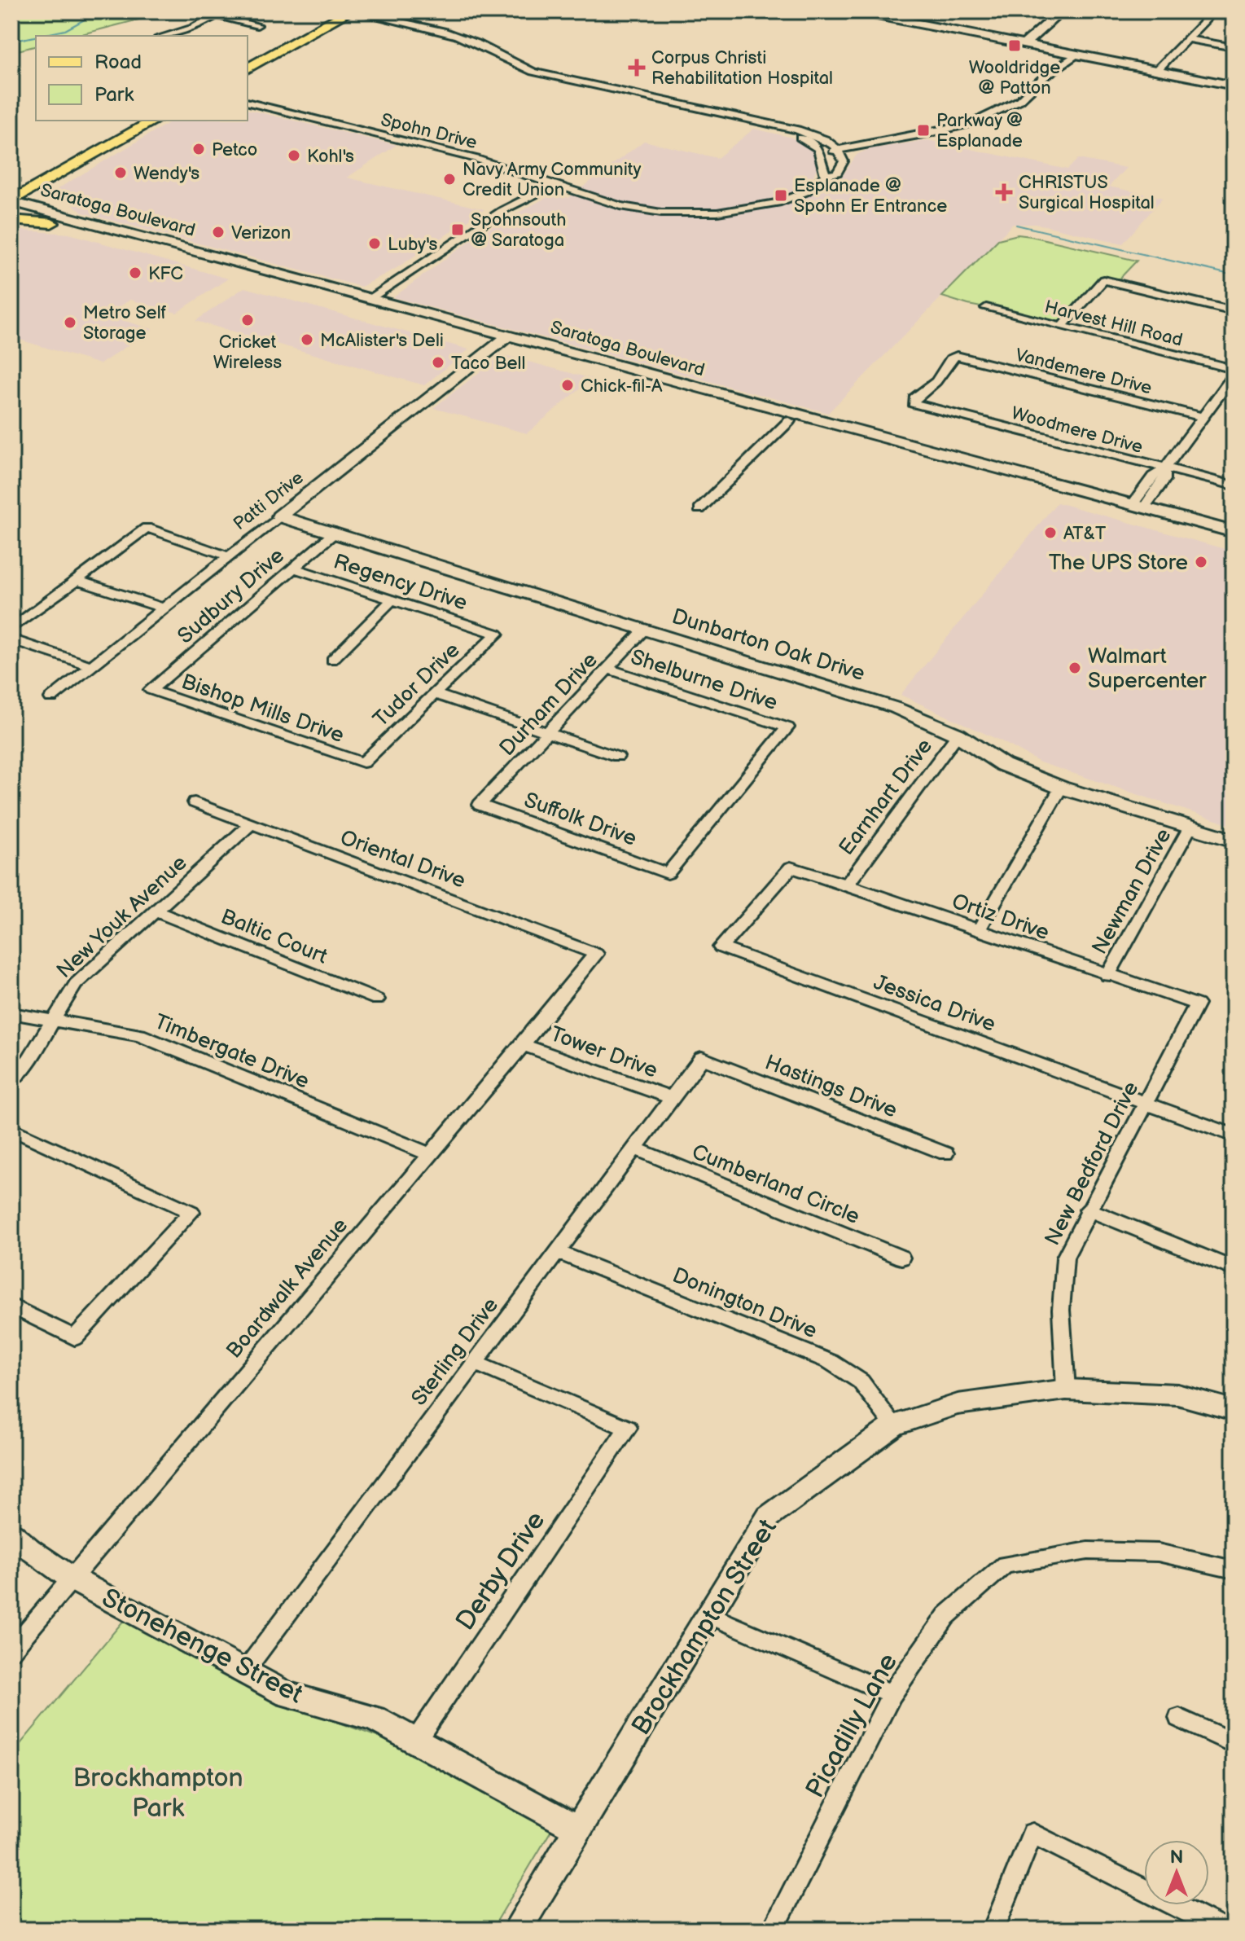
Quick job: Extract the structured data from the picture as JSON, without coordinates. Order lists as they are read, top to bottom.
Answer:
{
  "streets": {
    "main road": [
      "Saratoga Boulevard",
      "Patti Drive",
      "Dunbarton Oak Drive",
      "Brockhampton Street",
      "Stonehenge Street"
    ],
    "street": [
      "Spohn Drive",
      "Harvest Hill Road",
      "Vandemere Drive",
      "Woodmere Drive",
      "Regency Drive",
      "Sudbury Drive",
      "Shelburne Drive",
      "Tudor Drive",
      "Durham Drive",
      "Bishop Mills Drive",
      "Earnhart Drive",
      "Suffolk Drive",
      "Oriental Drive",
      "Newman Drive",
      "New Youk Avenue",
      "Ortiz Drive",
      "Baltic Court",
      "Jessica Drive",
      "Timbergate Drive",
      "Tower Drive",
      "Hastings Drive",
      "New Bedford Drive",
      "Cumberland Circle",
      "Boardwalk Avenue",
      "Donington Drive",
      "Sterling Drive",
      "Derby Drive",
      "Picadilly Lane"
    ]
  },
  "crossings": [
    ["Saratoga Boulevard", "Patti Drive"],
    ["Vandemere Drive", "Woodmere Drive"],
    ["Patti Drive", "Dunbarton Oak Drive"],
    ["Regency Drive", "Sudbury Drive"],
    ["Regency Drive", "Tudor Drive"],
    ["Sudbury Drive", "Dunbarton Oak Drive"],
    ["Sudbury Drive", "Bishop Mills Drive"],
    ["Dunbarton Oak Drive", "Durham Drive"],
    ["Dunbarton Oak Drive", "Earnhart Drive"],
    ["Dunbarton Oak Drive", "Newman Drive"],
    ["Shelburne Drive", "Durham Drive"],
    ["Shelburne Drive", "Suffolk Drive"],
    ["Tudor Drive", "Bishop Mills Drive"],
    ["Durham Drive", "Suffolk Drive"],
    ["Earnhart Drive", "Ortiz Drive"],
    ["Oriental Drive", "New Youk Avenue"],
    ["Oriental Drive", "Boardwalk Avenue"],
    ["Newman Drive", "Ortiz Drive"],
    ["New Youk Avenue", "Baltic Court"],
    ["New Youk Avenue", "Timbergate Drive"],
    ["Ortiz Drive", "Jessica Drive"],
    ["Ortiz Drive", "New Bedford Drive"],
    ["Jessica Drive", "New Bedford Drive"],
    ["Timbergate Drive", "Boardwalk Avenue"],
    ["Tower Drive", "Boardwalk Avenue"],
    ["Tower Drive", "Sterling Drive"],
    ["Hastings Drive", "Sterling Drive"],
    ["New Bedford Drive", "Brockhampton Street"],
    ["Cumberland Circle", "Sterling Drive"],
    ["Boardwalk Avenue", "Stonehenge Street"],
    ["Donington Drive", "Sterling Drive"],
    ["Donington Drive", "Brockhampton Street"],
    ["Sterling Drive", "Derby Drive"],
    ["Sterling Drive", "Stonehenge Street"],
    ["Derby Drive", "Stonehenge Street"],
    ["Brockhampton Street", "Stonehenge Street"]
  ],
  "parks": ["Brockhampton Park"],
  "places": {
    "transit": [
      "Wooldridge @ Patton",
      "Parkway @ Esplanade",
      "Esplanade @ Spohn Er Entrance",
      "Spohnsouth @ Saratoga"
    ],
    "health": ["Corpus Christi Rehabilitation Hospital", "CHRISTUS Surgical Hospital"],
    "other": [
      "Petco",
      "Kohl's",
      "Wendy's",
      "Navy Army Community Credit Union",
      "Verizon",
      "Luby's",
      "KFC",
      "Cricket Wireless",
      "Metro Self Storage",
      "McAlister's Deli",
      "Taco Bell",
      "Chick-fil-A",
      "AT&T",
      "The UPS Store",
      "Walmart Supercenter"
    ]
  },
  "legend": ["Road", "Park"],
  "north": "top"
}
